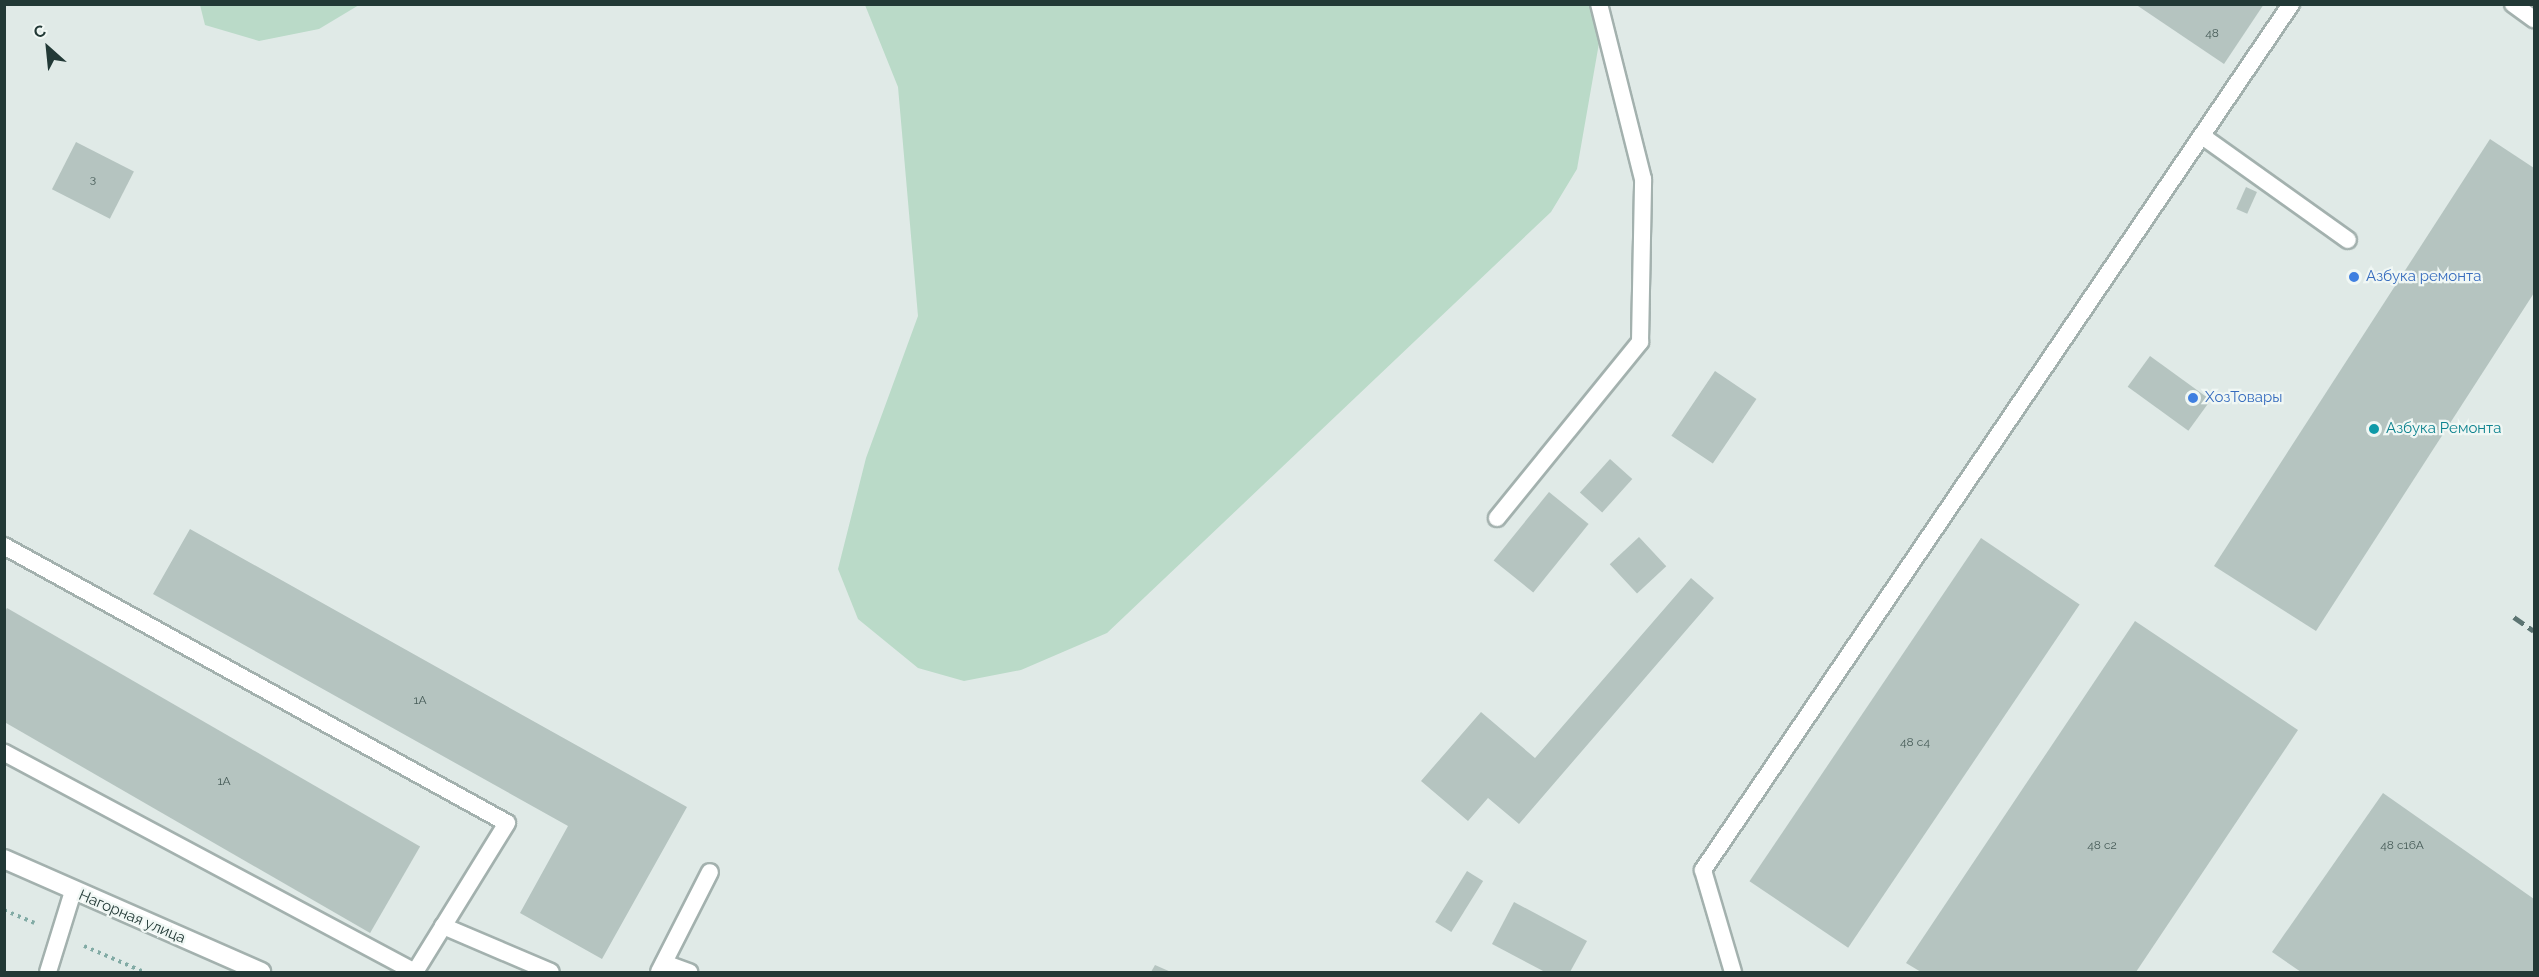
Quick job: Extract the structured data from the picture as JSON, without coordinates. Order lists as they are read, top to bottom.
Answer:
{
  "streets": {
    "street": ["Нагорная улица"]
  },
  "places": ["Азбука ремонта", "ХозТовары", "Азбука Ремонта"],
  "house_numbers": [
    "48",
    "3",
    "1А",
    "48 с4",
    "1А",
    "48 с2",
    "48 с16А"
  ],
  "north": "top left"
}
